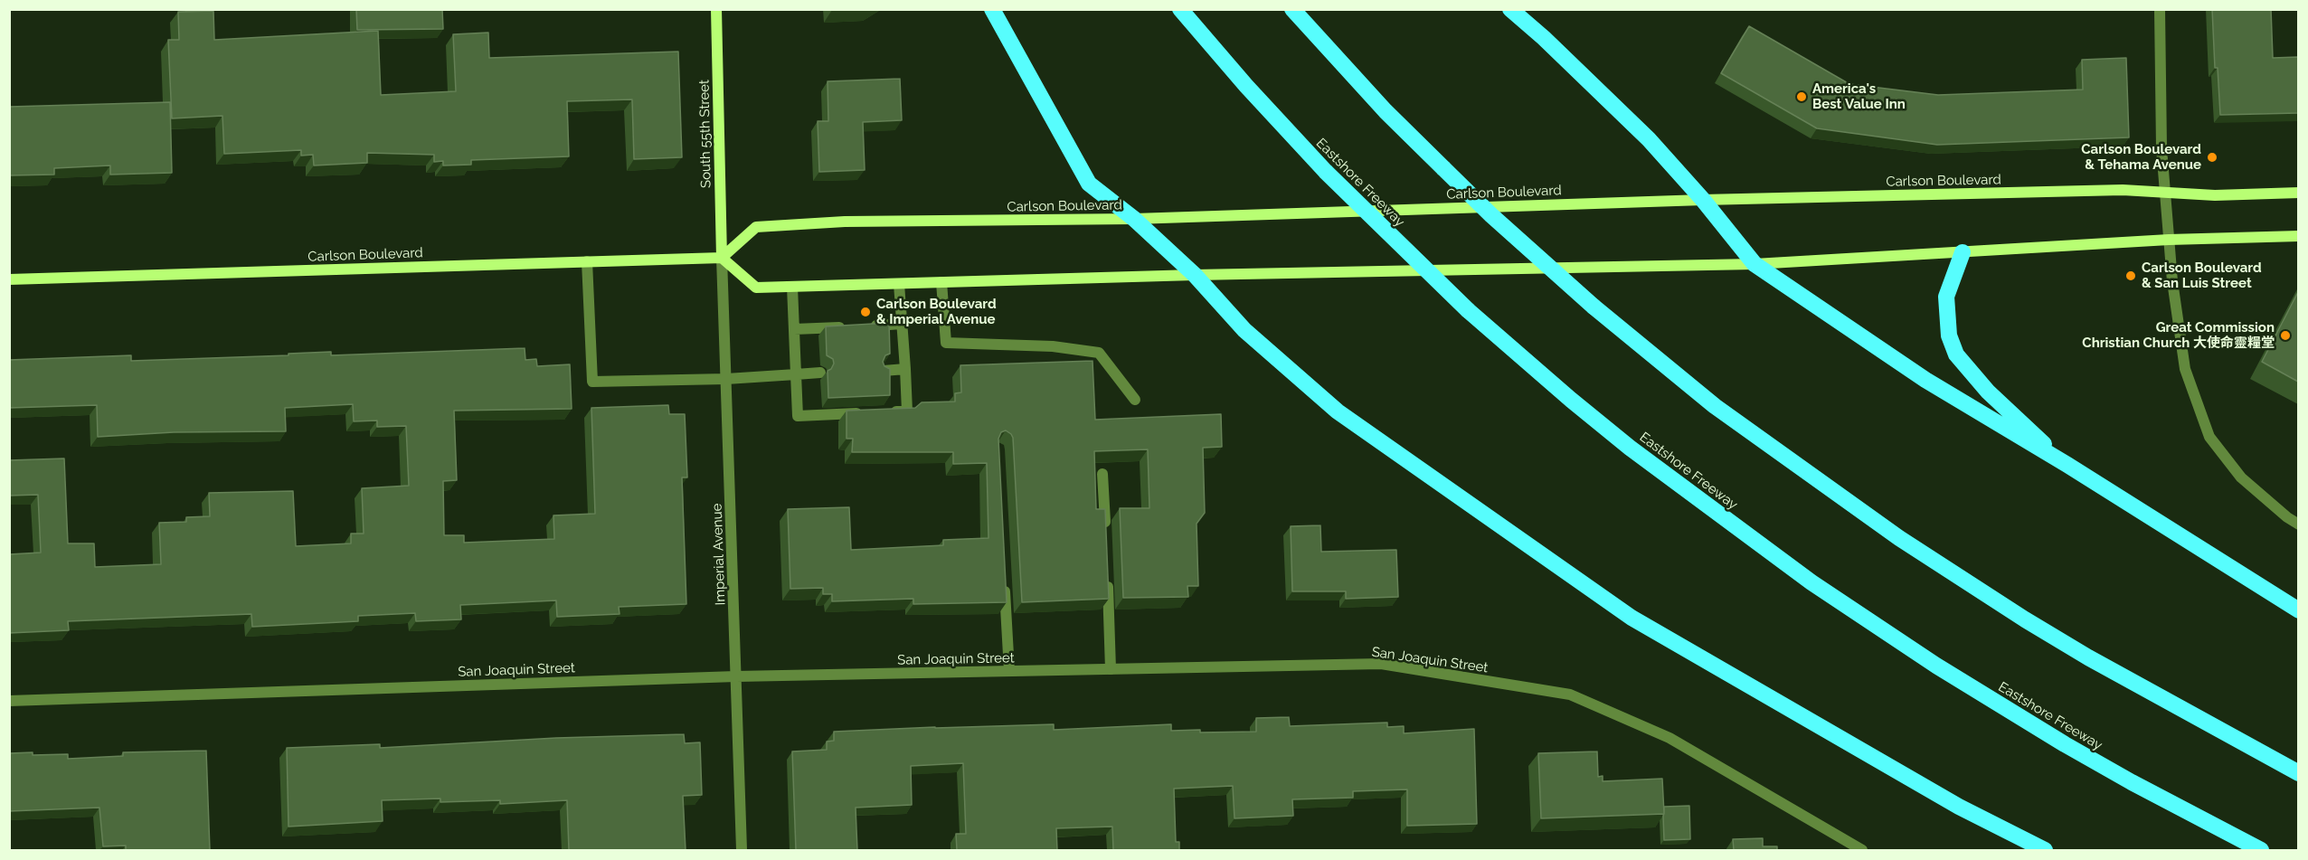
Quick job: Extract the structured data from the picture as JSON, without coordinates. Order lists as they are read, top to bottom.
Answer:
{
  "streets": {
    "highway": ["Eastshore Freeway"],
    "main road": ["South 55th Street", "Carlson Boulevard"],
    "street": ["Imperial Avenue", "San Joaquin Street"]
  },
  "crossings": [
    ["South 55th Street", "Carlson Boulevard"],
    ["South 55th Street", "Imperial Avenue"],
    ["Carlson Boulevard", "Imperial Avenue"],
    ["Imperial Avenue", "San Joaquin Street"]
  ],
  "places": [
    "America's Best Value Inn",
    "Carlson Boulevard & Tehama Avenue",
    "Carlson Boulevard & San Luis Street",
    "Carlson Boulevard & Imperial Avenue",
    "Great Commission Christian Church 大使命靈糧堂"
  ]
}
